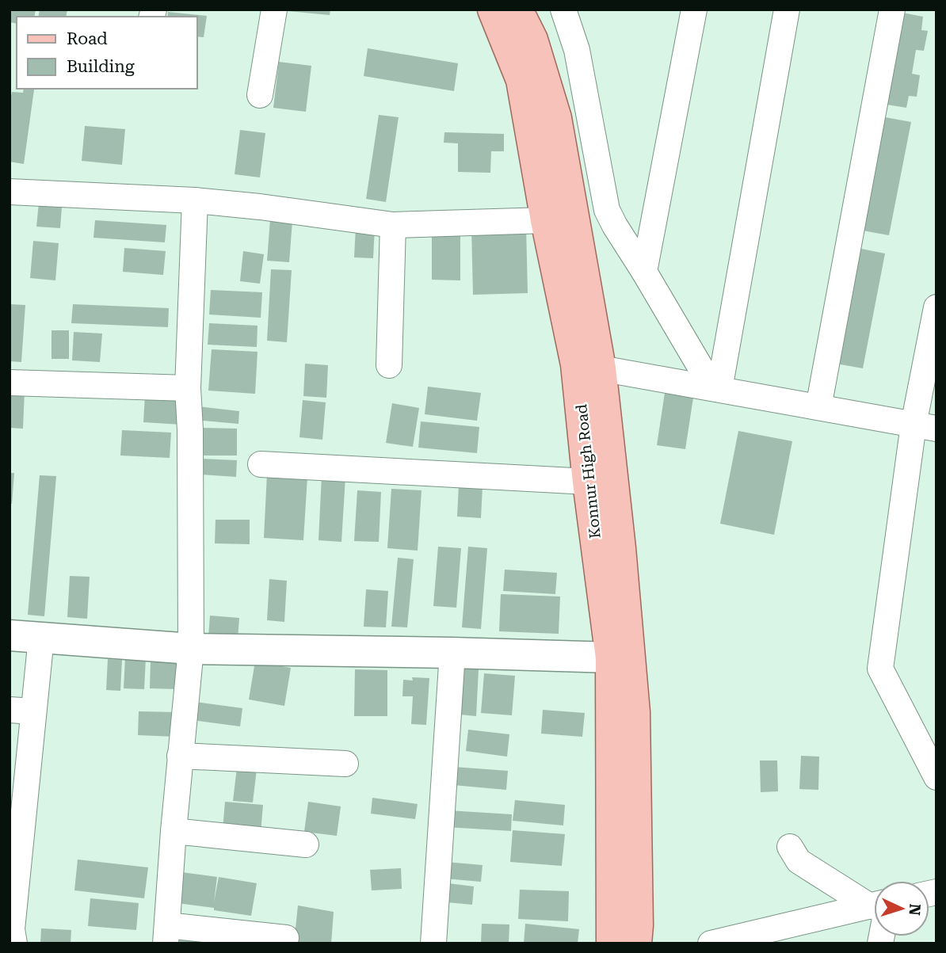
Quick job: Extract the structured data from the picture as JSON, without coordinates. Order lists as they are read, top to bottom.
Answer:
{
  "streets": {
    "main road": ["Konnur High Road"]
  },
  "legend": ["Road", "Building"],
  "north": "right"
}
